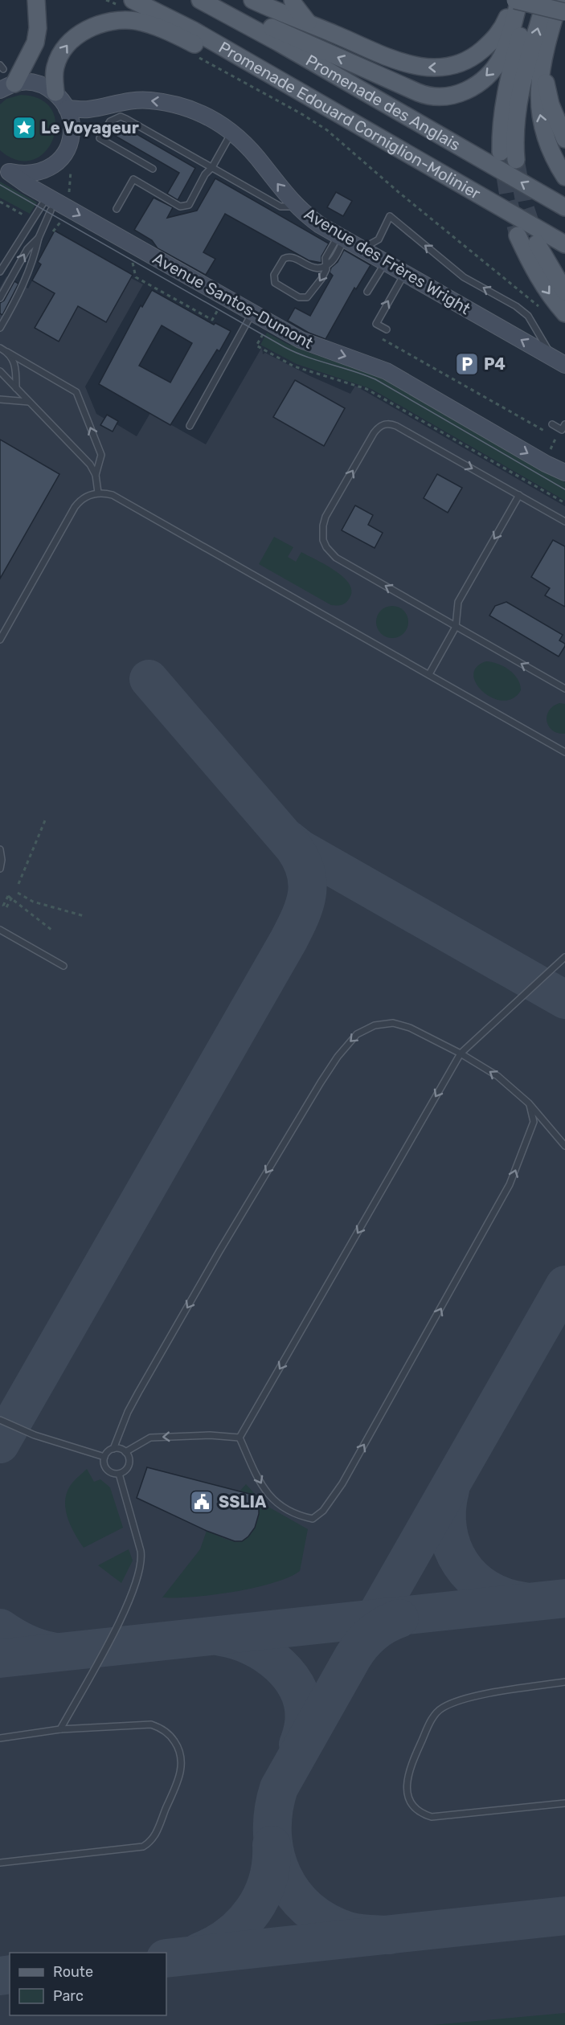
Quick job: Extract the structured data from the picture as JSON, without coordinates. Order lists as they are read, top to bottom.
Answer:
{
  "streets": {
    "main road": [
      "Promenade des Anglais",
      "Promenade Edouard Corniglion-Molinier",
      "Avenue des Frères Wright",
      "Avenue Santos-Dumont"
    ]
  },
  "one_way": ["Promenade des Anglais", "Avenue des Frères Wright", "Avenue Santos-Dumont"],
  "places": {
    "place": ["Le Voyageur"],
    "parking": ["P4"],
    "public building": ["SSLIA"]
  },
  "legend": ["Route", "Parc"]
}
